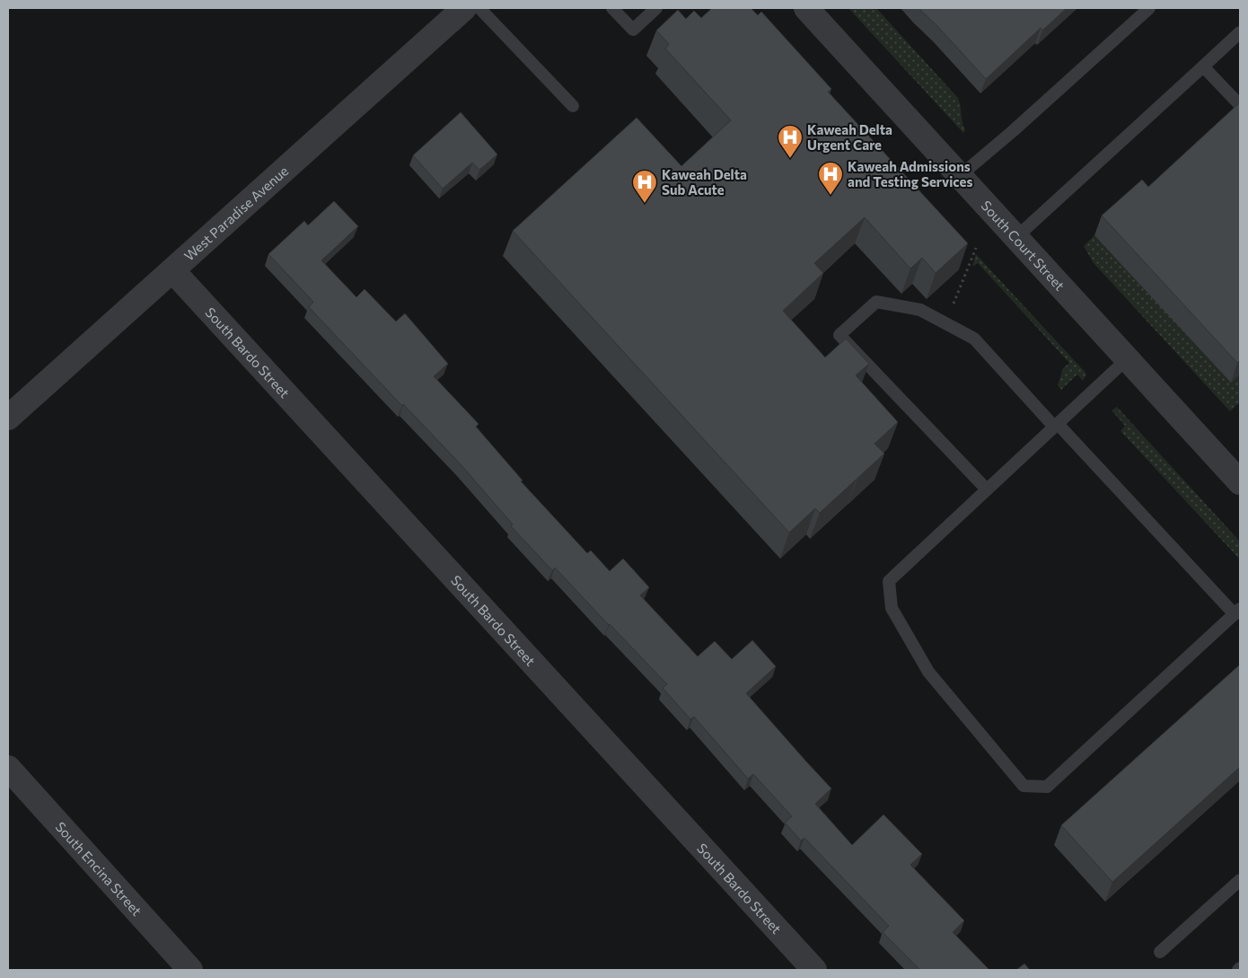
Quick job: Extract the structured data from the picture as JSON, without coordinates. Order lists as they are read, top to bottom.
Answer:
{
  "streets": {
    "street": [
      "West Paradise Avenue",
      "South Court Street",
      "South Bardo Street",
      "South Encina Street"
    ]
  },
  "crossings": [
    ["West Paradise Avenue", "South Bardo Street"]
  ],
  "places": {
    "hospital": ["Kaweah Delta Urgent Care", "Kaweah Admissions and Testing Services", "Kaweah Delta Sub Acute"]
  }
}
